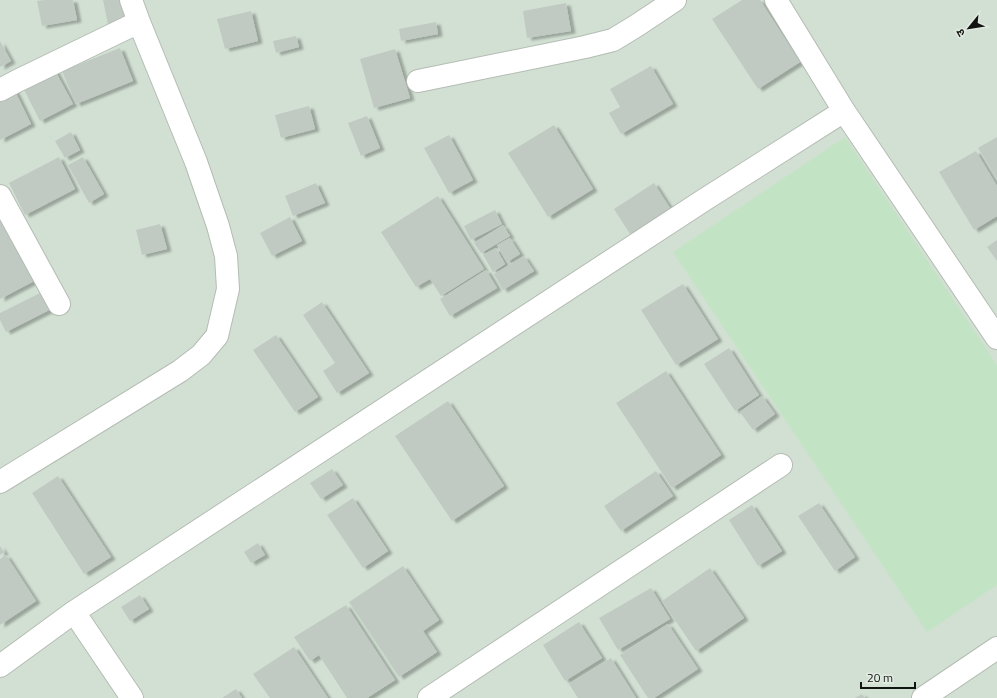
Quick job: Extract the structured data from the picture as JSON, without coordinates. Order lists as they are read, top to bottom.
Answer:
{
  "scale_bar": "20 m",
  "north": "bottom left"
}
